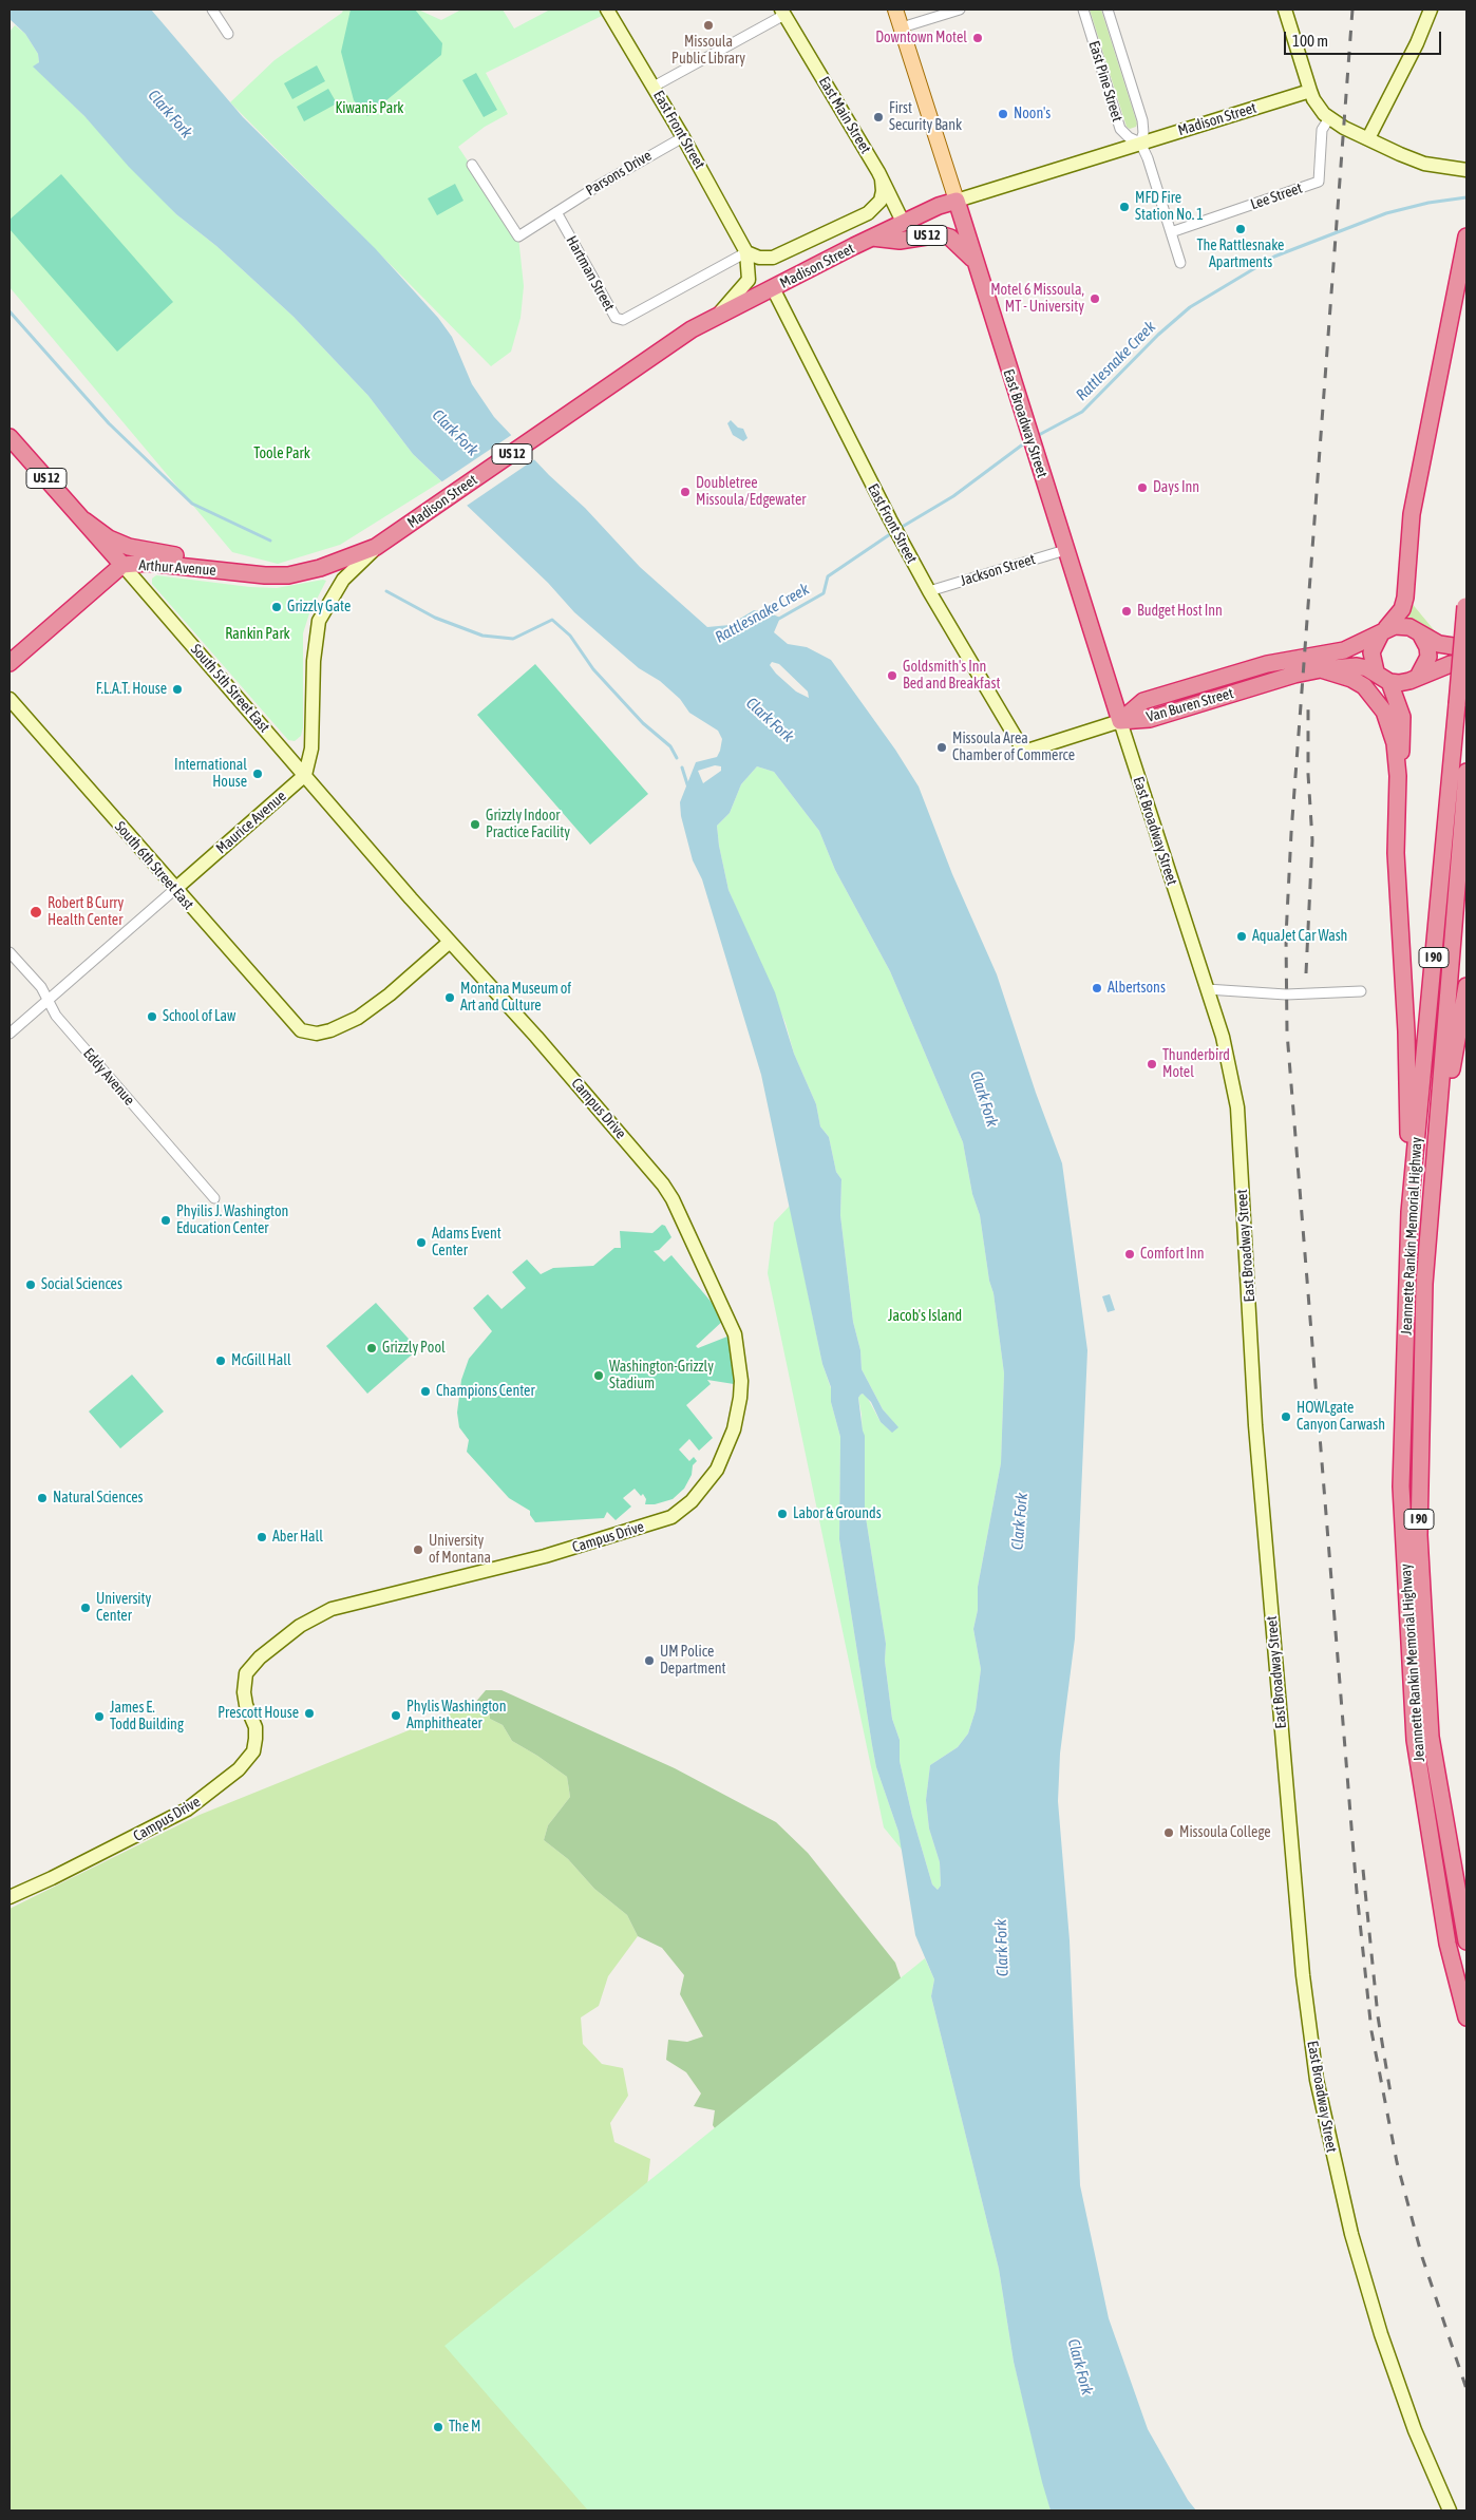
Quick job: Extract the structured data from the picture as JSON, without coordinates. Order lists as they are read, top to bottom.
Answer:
{
  "streets": {
    "highway": [
      "Madison Street",
      "US 12",
      "East Broadway Street",
      "Arthur Avenue",
      "South 5th Street East",
      "Van Buren Street",
      "I 90",
      "Jeannette Rankin Memorial Highway"
    ],
    "street": [
      "East Pine Street",
      "East Main Street",
      "East Front Street",
      "Parsons Drive",
      "Lee Street",
      "Hartman Street",
      "Jackson Street",
      "Maurice Avenue",
      "South 6th Street East",
      "Eddy Avenue",
      "Campus Drive"
    ]
  },
  "crossings": [
    ["East Pine Street", "Madison Street"],
    ["East Pine Street", "Lee Street"],
    ["East Main Street", "Madison Street"],
    ["Madison Street", "East Front Street"],
    ["Madison Street", "US 12"],
    ["Madison Street", "Hartman Street"],
    ["Madison Street", "East Broadway Street"],
    ["Madison Street", "Arthur Avenue"],
    ["East Front Street", "Parsons Drive"],
    ["East Front Street", "Hartman Street"],
    ["East Front Street", "East Broadway Street"],
    ["East Front Street", "Jackson Street"],
    ["East Front Street", "Van Buren Street"],
    ["Parsons Drive", "Hartman Street"],
    ["US 12", "East Broadway Street"],
    ["US 12", "Arthur Avenue"],
    ["US 12", "South 5th Street East"],
    ["US 12", "Maurice Avenue"],
    ["East Broadway Street", "Jackson Street"],
    ["East Broadway Street", "Van Buren Street"],
    ["Arthur Avenue", "South 5th Street East"],
    ["South 5th Street East", "Maurice Avenue"],
    ["South 5th Street East", "South 6th Street East"],
    ["South 5th Street East", "Campus Drive"],
    ["Maurice Avenue", "South 6th Street East"],
    ["Maurice Avenue", "Eddy Avenue"],
    ["South 6th Street East", "Campus Drive"]
  ],
  "water": ["Clark Fork", "Rattlesnake Creek"],
  "parks": [
    "Kiwanis Park",
    "Toole Park",
    "Rankin Park",
    "Jacob's Island"
  ],
  "places": [
    "Missoula Public Library",
    "Downtown Motel",
    "Noon's",
    "First Security Bank",
    "MFD Fire Station No. 1",
    "The Rattlesnake Apartments",
    "Motel 6 Missoula, MT - University",
    "Days Inn",
    "Doubletree Missoula/Edgewater",
    "Grizzly Gate",
    "Budget Host Inn",
    "Goldsmith's Inn Bed and Breakfast",
    "F.L.A.T. House",
    "Missoula Area Chamber of Commerce",
    "International House",
    "Grizzly Indoor Practice Facility",
    "Robert B Curry Health Center",
    "AquaJet Car Wash",
    "Albertsons",
    "Montana Museum of Art and Culture",
    "School of Law",
    "Thunderbird Motel",
    "Phyilis J. Washington Education Center",
    "Adams Event Center",
    "Comfort Inn",
    "Social Sciences",
    "Grizzly Pool",
    "McGill Hall",
    "Washington-Grizzly Stadium",
    "Champions Center",
    "HOWLgate Canyon Carwash",
    "Natural Sciences",
    "Labor & Grounds",
    "Aber Hall",
    "University of Montana",
    "University Center",
    "UM Police Department",
    "Prescott House",
    "Phylis Washington Amphitheater",
    "James E. Todd Building",
    "Missoula College",
    "The M"
  ],
  "scale_bar": "100 m"
}
